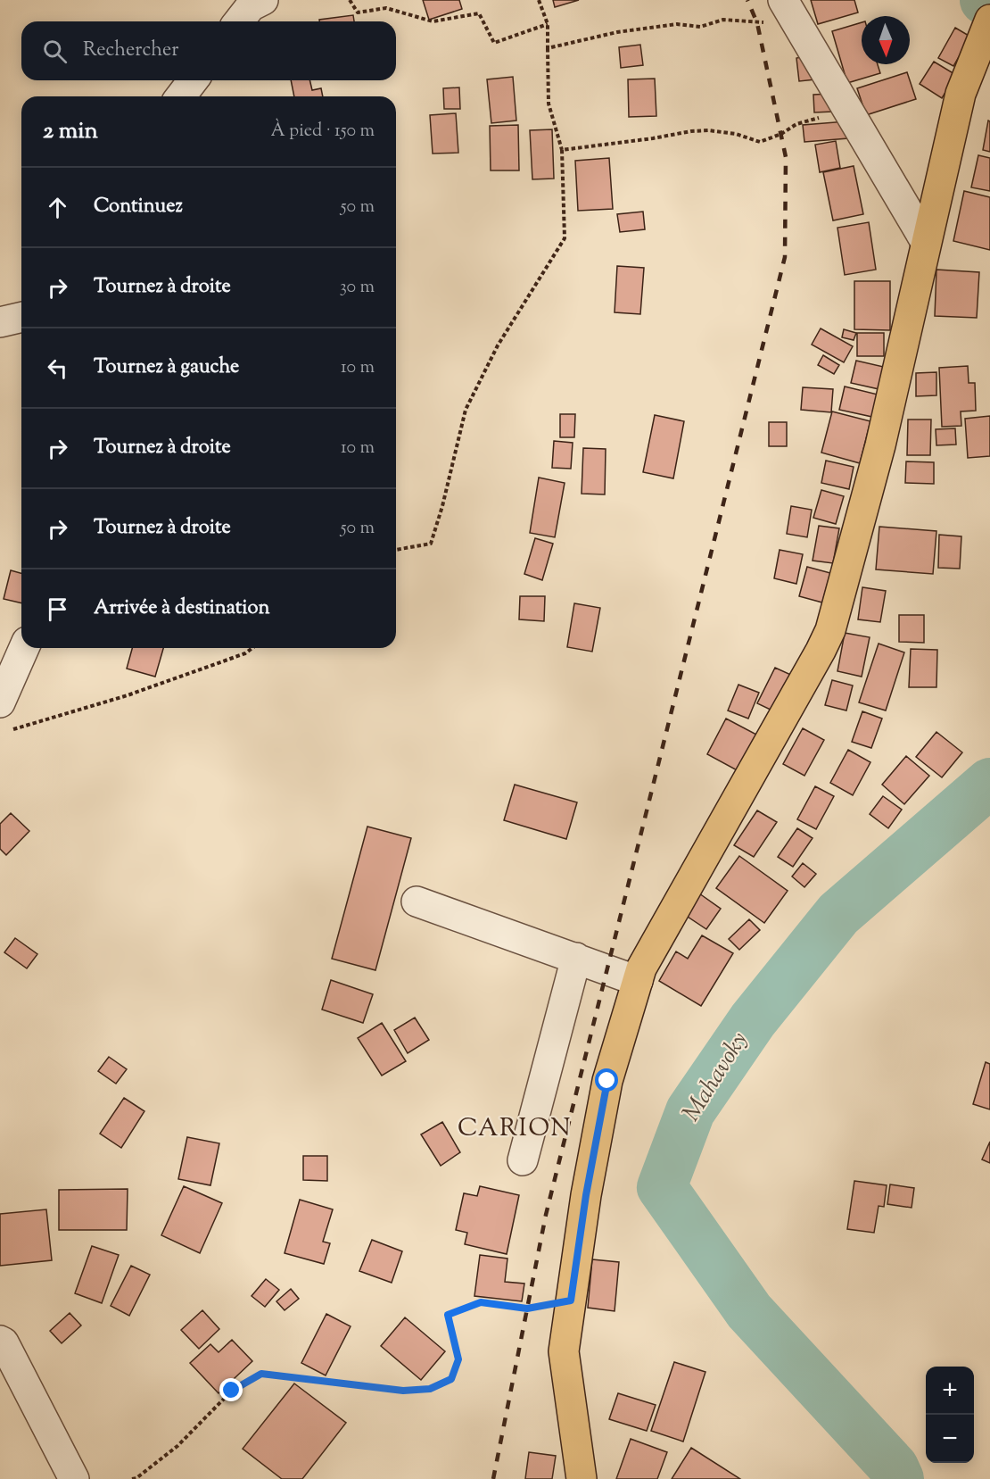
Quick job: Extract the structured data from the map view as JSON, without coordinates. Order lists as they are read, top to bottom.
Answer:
{
  "districts": ["CARION"],
  "water": ["Mahavoky"],
  "north": "bottom",
  "page": {
    "search": "Rechercher",
    "heading": ["2 min", "À pied · 150 m"],
    "list": [
      ["Continuez", "50 m"],
      ["Tournez à droite", "30 m"],
      ["Tournez à gauche", "10 m"],
      ["Tournez à droite", "10 m"],
      ["Tournez à droite", "50 m"],
      "Arrivée à destination"
    ],
    "map_buttons": ["+", "−"]
  }
}
